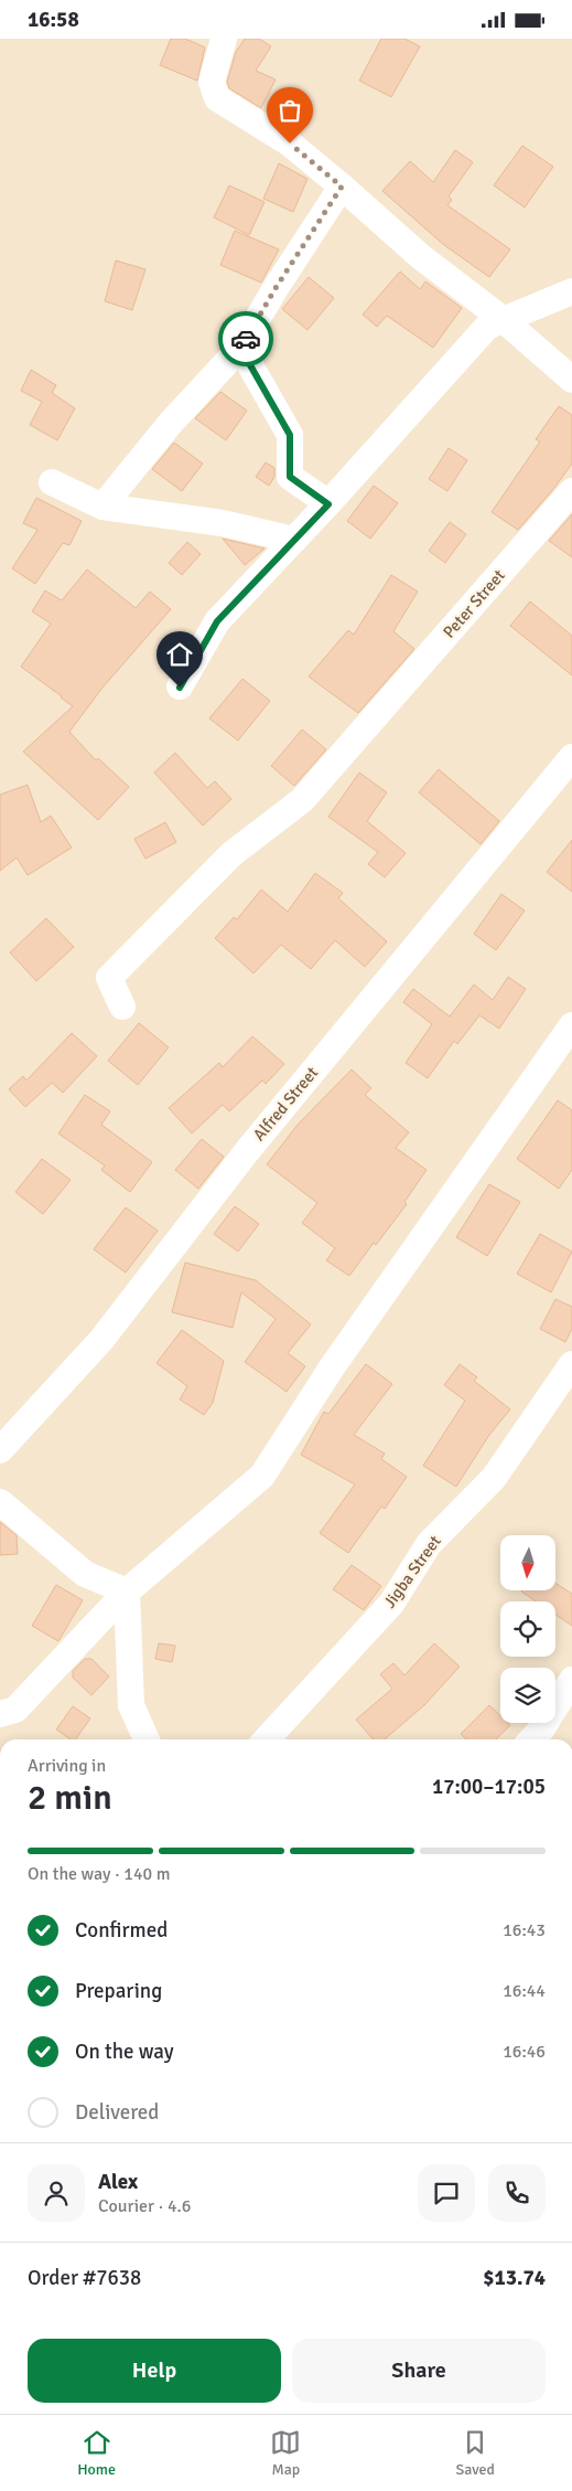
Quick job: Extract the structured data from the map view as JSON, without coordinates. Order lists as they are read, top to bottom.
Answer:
{
  "streets": {
    "street": ["Peter Street", "Alfred Street", "Jigba Street"]
  },
  "north": "bottom",
  "page": {
    "status": "16:58",
    "heading": ["2 min", "Arriving in", "17:00–17:05"],
    "panel": [
      "Alex",
      "Courier · 4.6",
      "Order #7638",
      "$13.74"
    ],
    "bar": "On the way · 140 m",
    "list": [
      ["Confirmed", "16:43"],
      ["Preparing", "16:44"],
      ["On the way", "16:46"],
      "Delivered"
    ],
    "buttons": ["Help", "Share"],
    "tabs": ["Home", "Map", "Saved"]
  }
}
